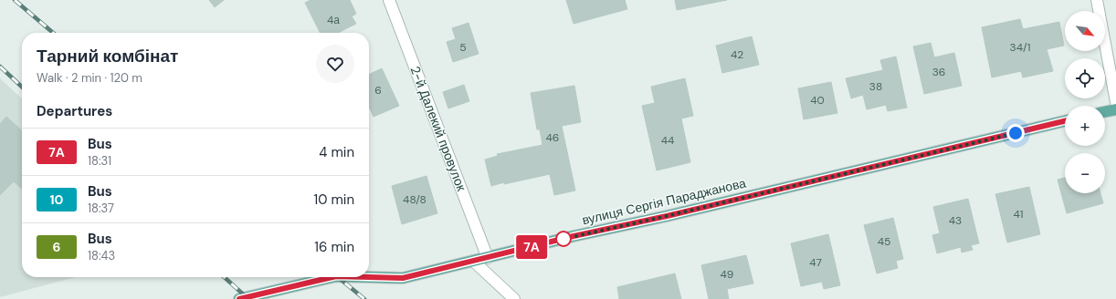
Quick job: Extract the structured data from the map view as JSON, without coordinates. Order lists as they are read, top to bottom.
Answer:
{
  "streets": {
    "main road": ["вулиця Сергія Параджанова"],
    "street": ["2-й Далекий провулок"]
  },
  "crossings": [
    ["2-й Далекий провулок", "вулиця Сергія Параджанова"]
  ],
  "lines": ["bus line 7А"],
  "house_numbers": [
    "4а",
    "5",
    "34/1",
    "42",
    "36",
    "38",
    "6",
    "40",
    "46",
    "44",
    "48/8",
    "41",
    "43",
    "45",
    "47",
    "49"
  ],
  "north": "bottom right",
  "page": {
    "on_map": "7А",
    "map_buttons": ["+", "−"],
    "heading": [
      ["Тарний комбінат", "Walk · 2 min · 120 m"],
      "Departures"
    ],
    "list": [
      {
        "mark": "7А",
        "name": "Bus",
        "note": "18:31",
        "value": "4 min"
      },
      {
        "mark": "10",
        "name": "Bus",
        "note": "18:37",
        "value": "10 min"
      },
      {
        "mark": "6",
        "name": "Bus",
        "note": "18:43",
        "value": "16 min"
      }
    ]
  }
}
